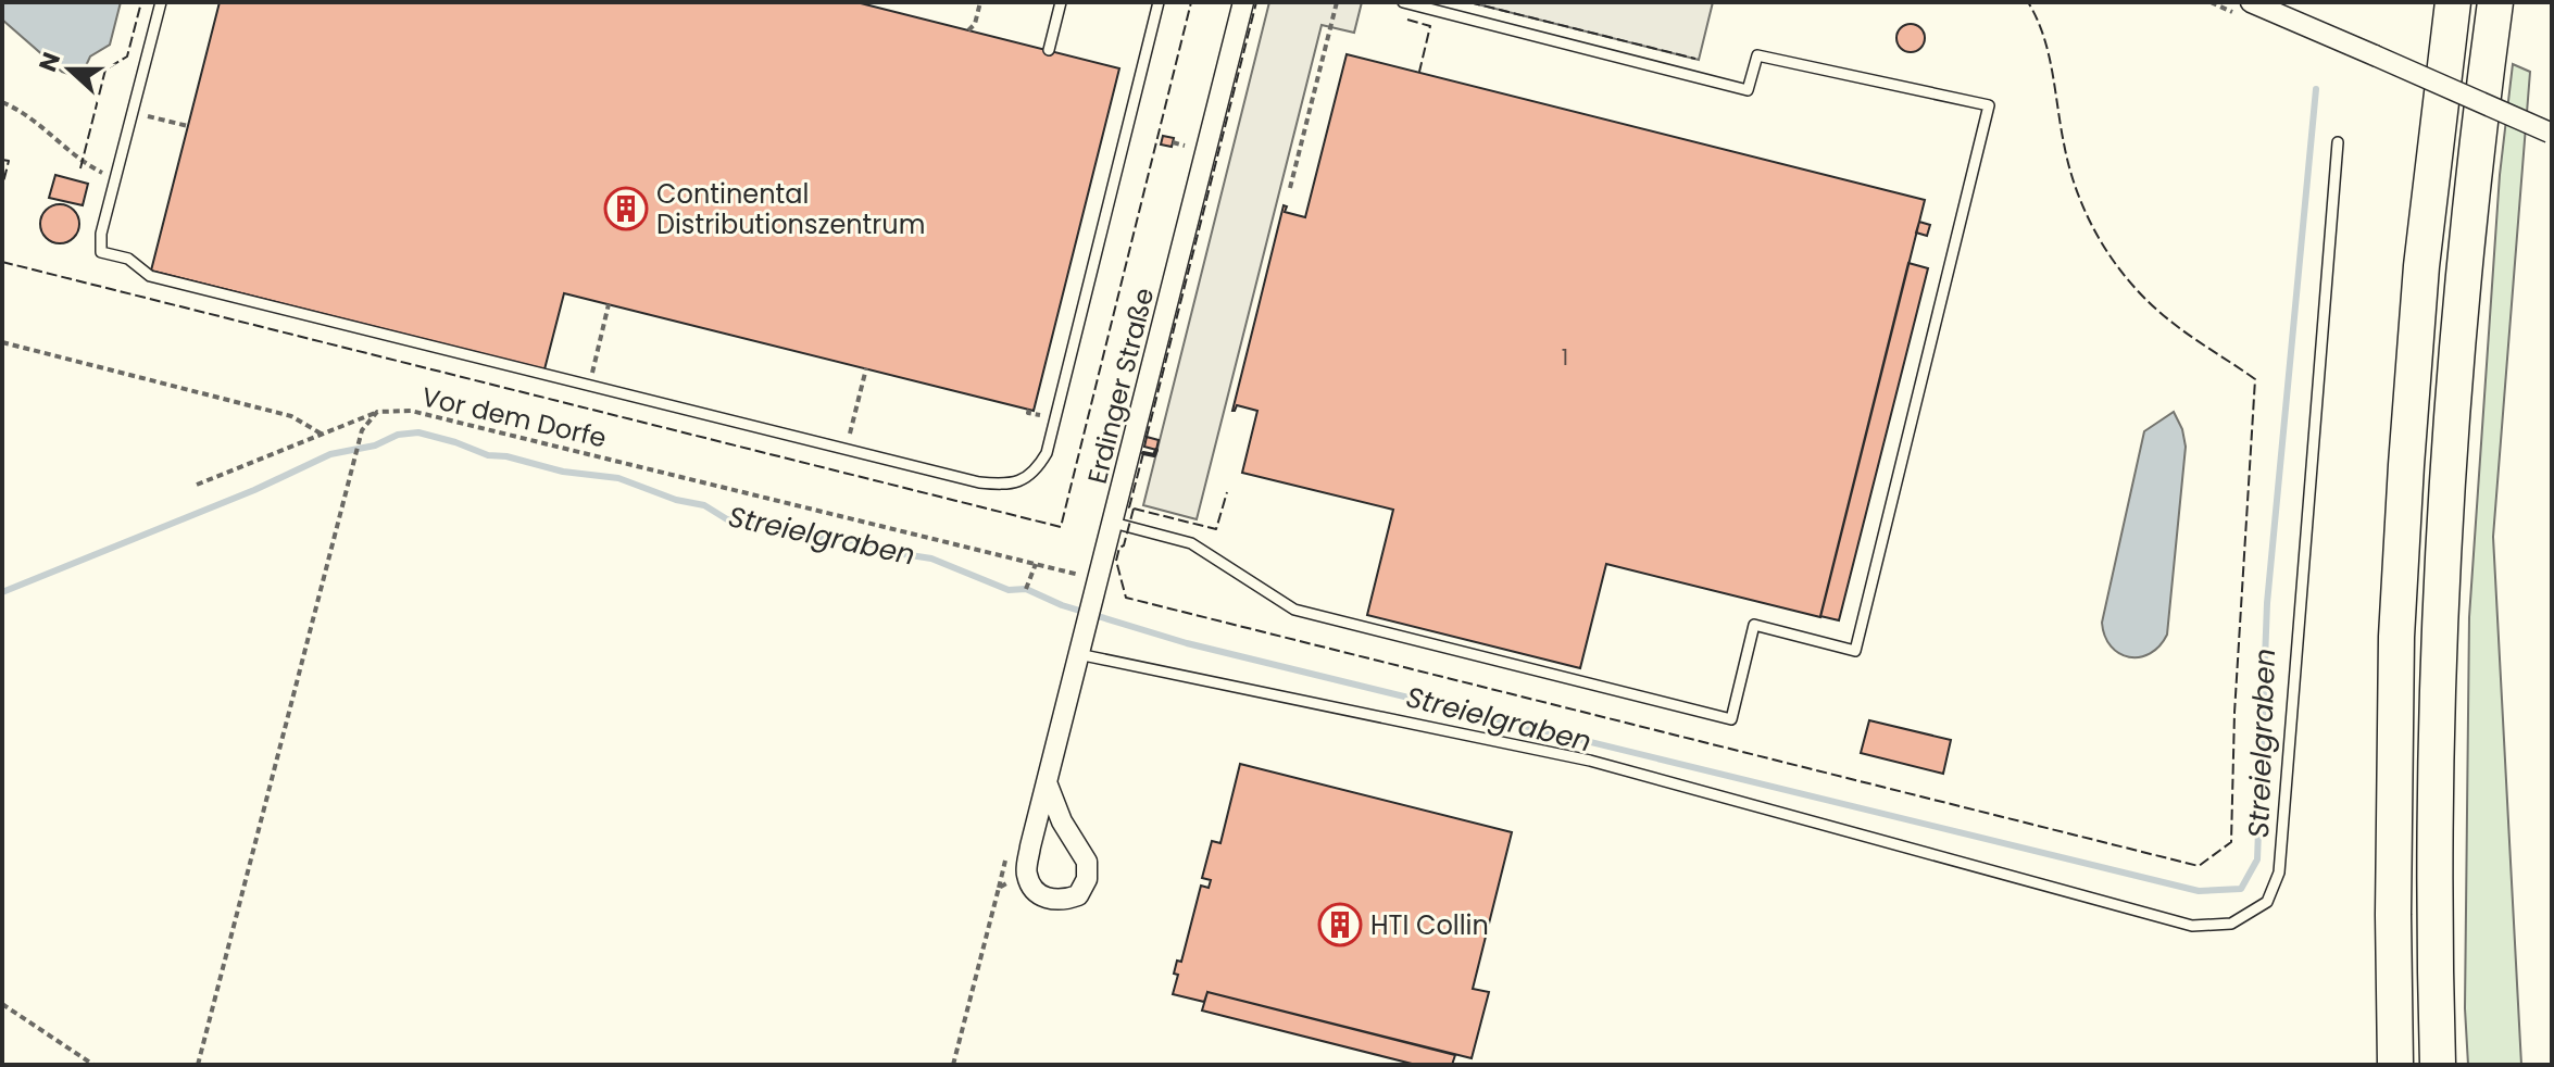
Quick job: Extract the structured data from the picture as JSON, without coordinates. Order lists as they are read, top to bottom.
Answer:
{
  "streets": {
    "street": ["Erdinger Straße"],
    "path": ["Vor dem Dorfe"]
  },
  "crossings": [
    ["Erdinger Straße", "Vor dem Dorfe"]
  ],
  "water": ["Streielgraben"],
  "places": {
    "building": ["Continental Distributionszentrum", "HTI Collin"]
  },
  "house_numbers": ["1"],
  "north": "left"
}
